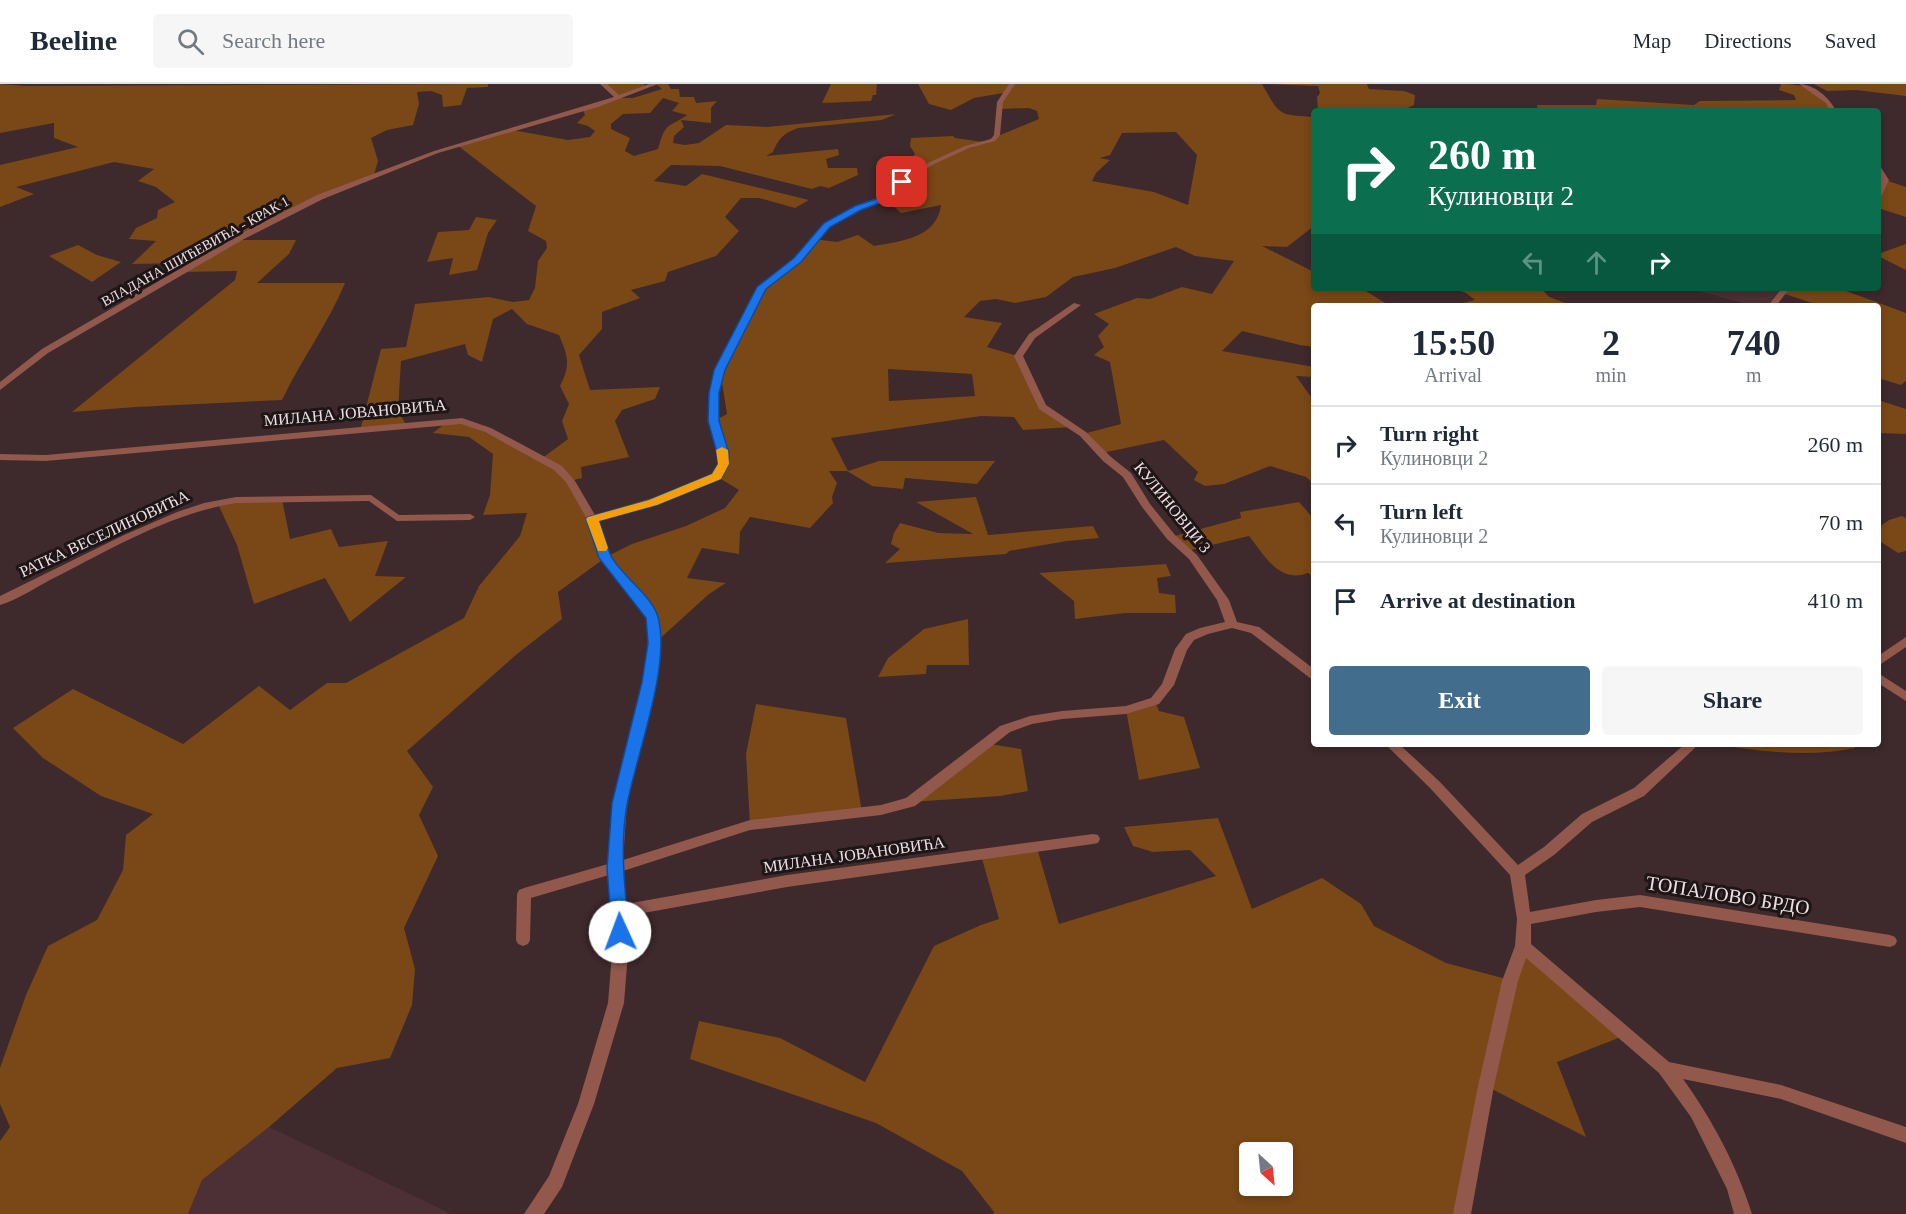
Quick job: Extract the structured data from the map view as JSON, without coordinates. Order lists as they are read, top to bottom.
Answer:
{
  "streets": {
    "street": [
      "ВЛАДАНА ШИЋЕВИЋА - КРАК 1",
      "МИЛАНА ЈОВАНОВИЋА",
      "КУЛИНОВЦИ 3",
      "РАТКА ВЕСЕЛИНОВИЋА",
      "ТОПАЛОВО БРДО"
    ]
  },
  "north": "bottom right",
  "page": {
    "header": "Beeline",
    "search": "Search here",
    "nav": ["Map", "Directions", "Saved"],
    "turn": ["260 m", "Кулиновци 2"],
    "eta": [
      "15:50",
      "Arrival",
      "2",
      "min",
      "740",
      "m"
    ],
    "list": [
      {
        "name": "Turn right",
        "note": "Кулиновци 2",
        "value": "260 m"
      },
      {
        "name": "Turn left",
        "note": "Кулиновци 2",
        "value": "70 m"
      },
      {
        "name": "Arrive at destination",
        "value": "410 m"
      }
    ],
    "buttons": ["Exit", "Share"]
  }
}
